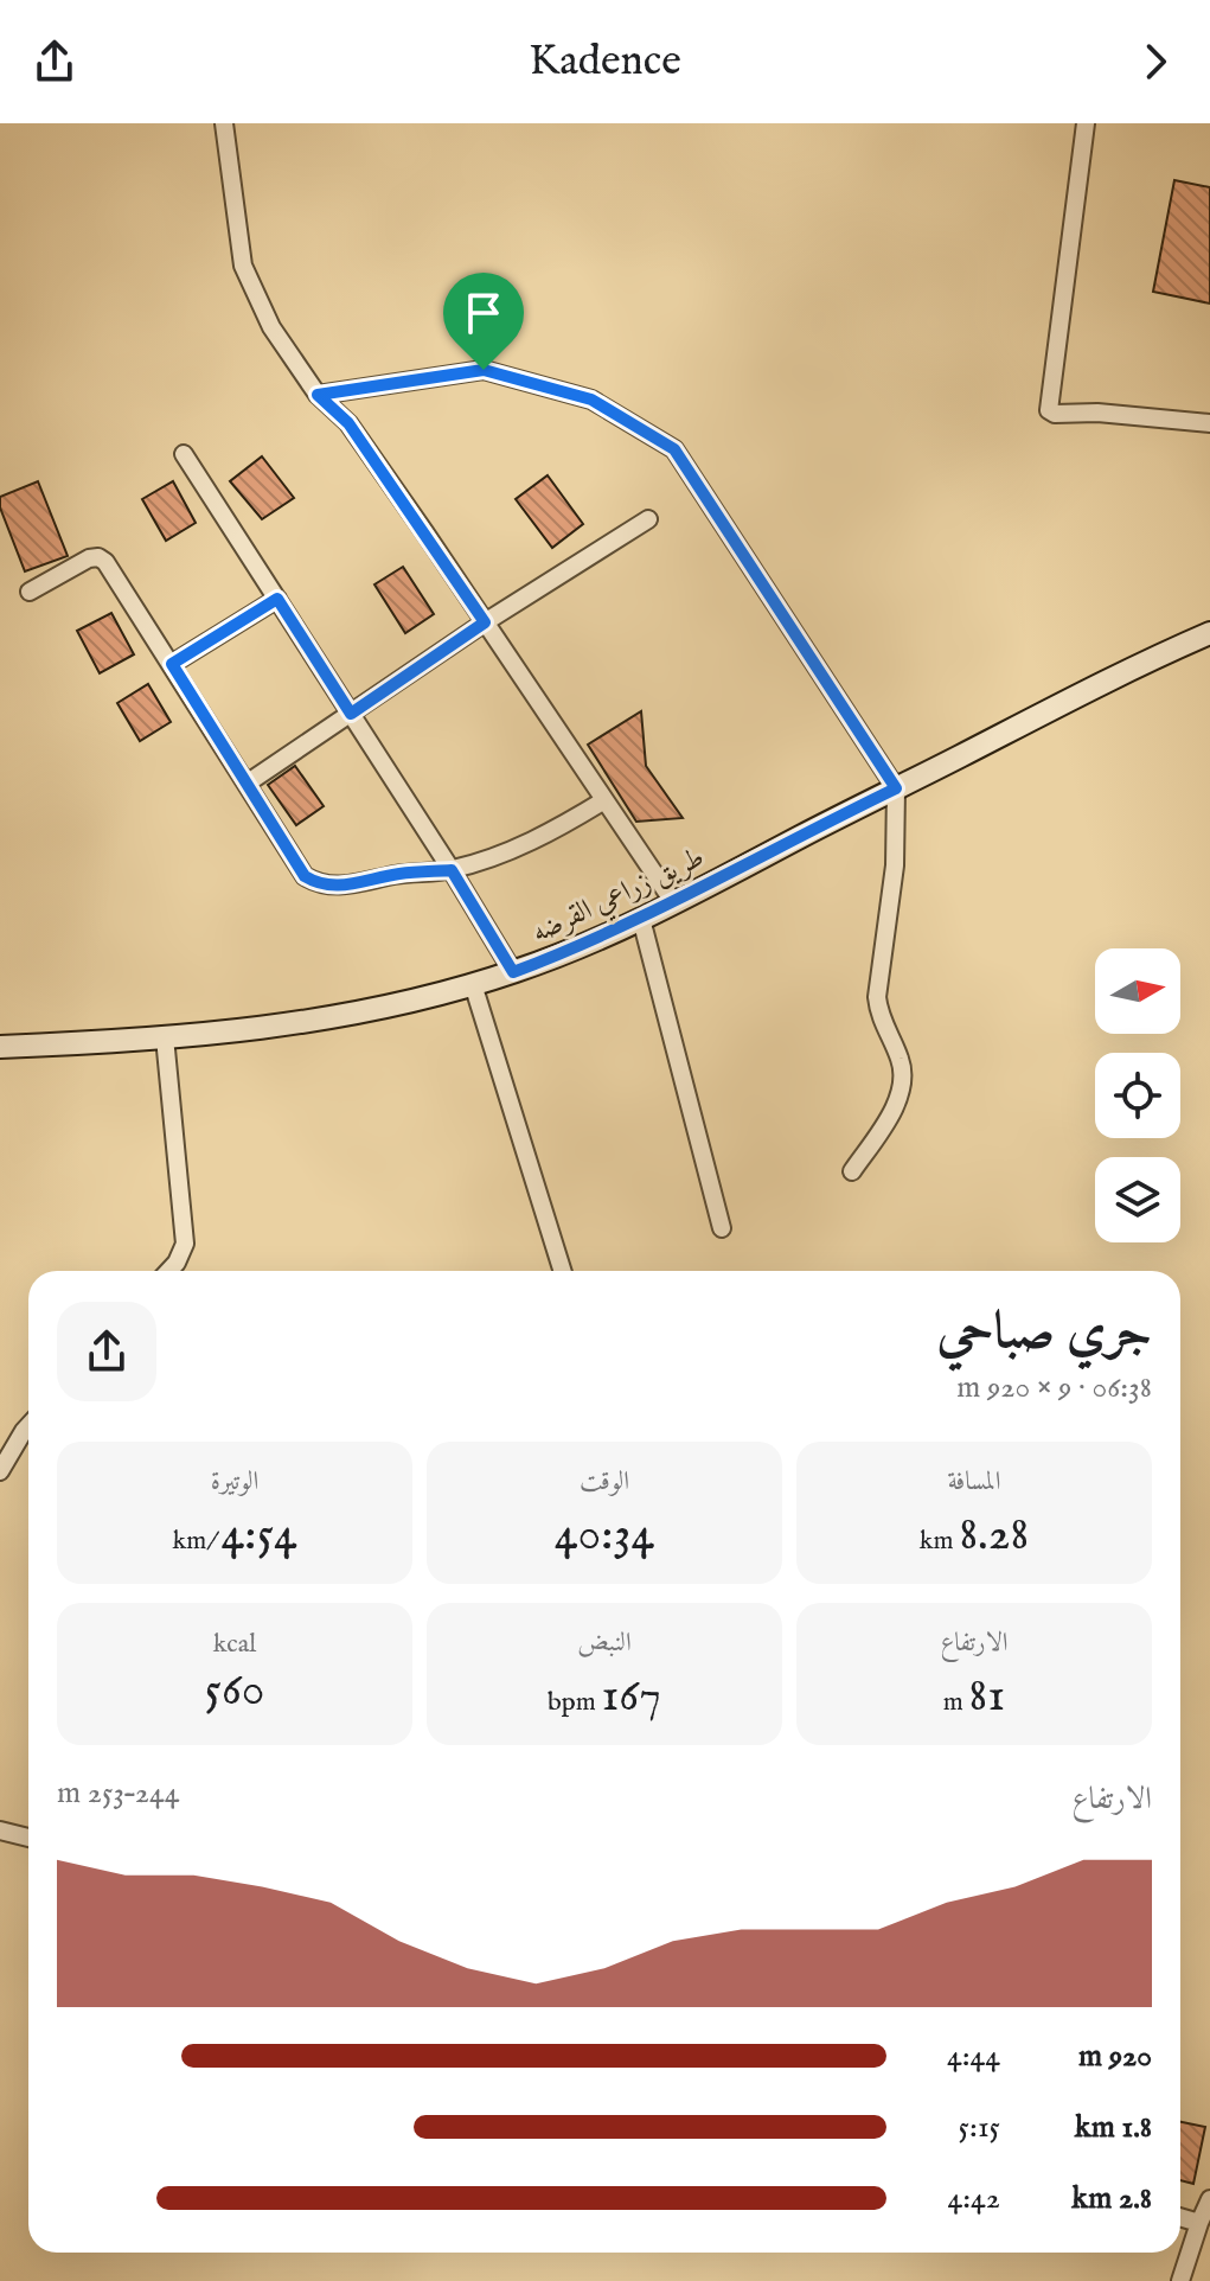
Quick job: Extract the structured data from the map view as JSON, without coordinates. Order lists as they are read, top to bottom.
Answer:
{
  "streets": {
    "main road": ["طريق زراعي القرضه"]
  },
  "north": "right",
  "page": {
    "header": "Kadence",
    "heading": ["جري صباحي", "06:38 · 9 × 920 m"],
    "stats": [
      ["المسافة", "8.28 km"],
      ["الوقت", "40:34"],
      ["الوتيرة", "4:54 /km"],
      ["الارتفاع", "81 m"],
      ["النبض", "167 bpm"],
      ["kcal", "560"]
    ],
    "chart": ["الارتفاع", "244–253 m"],
    "list": [
      {
        "name": "920 m",
        "note": "4:44"
      },
      {
        "name": "1.8 km",
        "note": "5:15"
      },
      {
        "name": "2.8 km",
        "note": "4:42"
      }
    ]
  }
}
